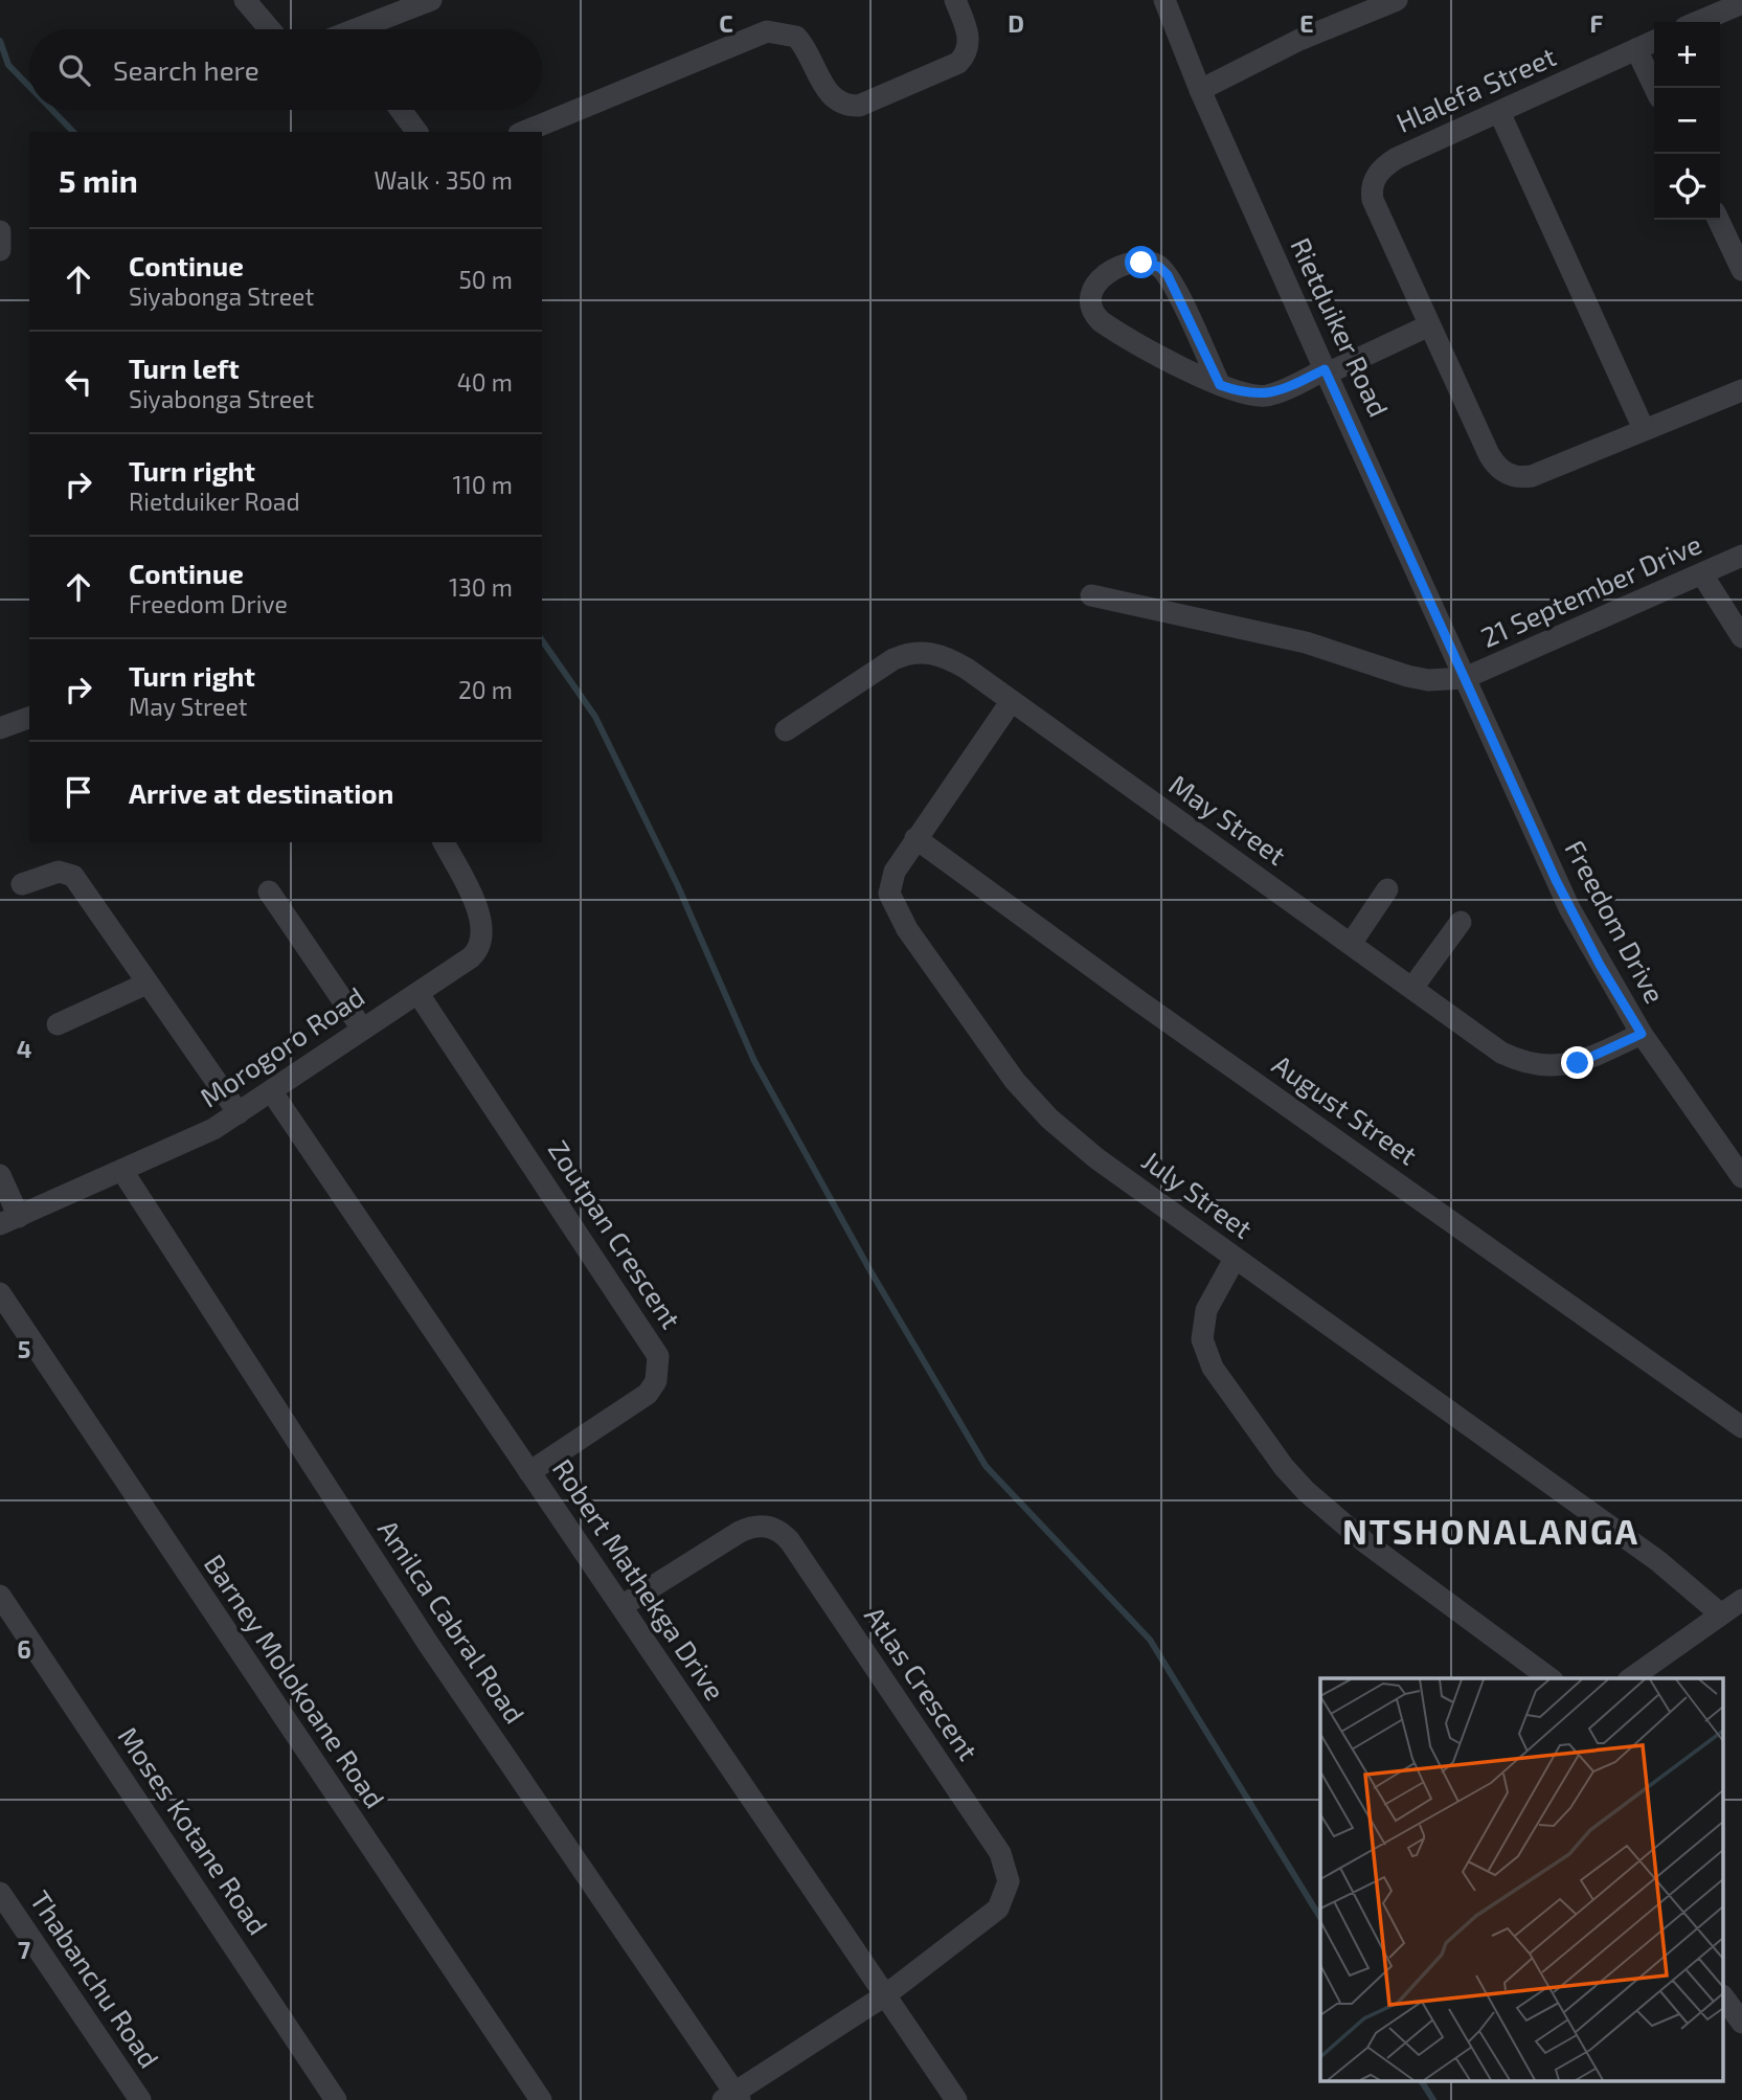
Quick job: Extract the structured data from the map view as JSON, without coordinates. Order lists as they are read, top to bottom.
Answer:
{
  "streets": {
    "street": [
      "Hlalefa Street",
      "Rietduiker Road",
      "21 September Drive",
      "May Street",
      "Freedom Drive",
      "Morogoro Road",
      "August Street",
      "July Street",
      "Zoutpan Crescent",
      "Robert Mathekga Drive",
      "Amilca Cabral Road",
      "Barney Molokoane Road",
      "Atlas Crescent",
      "Moses Kotane Road",
      "Thabanchu Road"
    ]
  },
  "crossings": [
    ["Rietduiker Road", "21 September Drive"],
    ["Rietduiker Road", "Freedom Drive"],
    ["21 September Drive", "Freedom Drive"],
    ["May Street", "Freedom Drive"],
    ["May Street", "July Street"],
    ["Morogoro Road", "Zoutpan Crescent"],
    ["Morogoro Road", "Robert Mathekga Drive"],
    ["Morogoro Road", "Amilca Cabral Road"],
    ["August Street", "July Street"],
    ["Zoutpan Crescent", "Robert Mathekga Drive"],
    ["Robert Mathekga Drive", "Atlas Crescent"],
    ["Amilca Cabral Road", "Atlas Crescent"]
  ],
  "districts": ["NTSHONALANGA"],
  "page": {
    "map_buttons": ["+", "−"],
    "search": "Search here",
    "heading": ["5 min", "Walk · 350 m"],
    "list": [
      ["Continue", "Siyabonga Street", "50 m"],
      ["Turn left", "Siyabonga Street", "40 m"],
      ["Turn right", "Rietduiker Road", "110 m"],
      ["Continue", "Freedom Drive", "130 m"],
      ["Turn right", "May Street", "20 m"],
      "Arrive at destination"
    ]
  },
  "grid": {
    "columns": [
      "C",
      "D",
      "E",
      "F"
    ],
    "rows": [
      "4",
      "5",
      "6",
      "7"
    ]
  }
}
